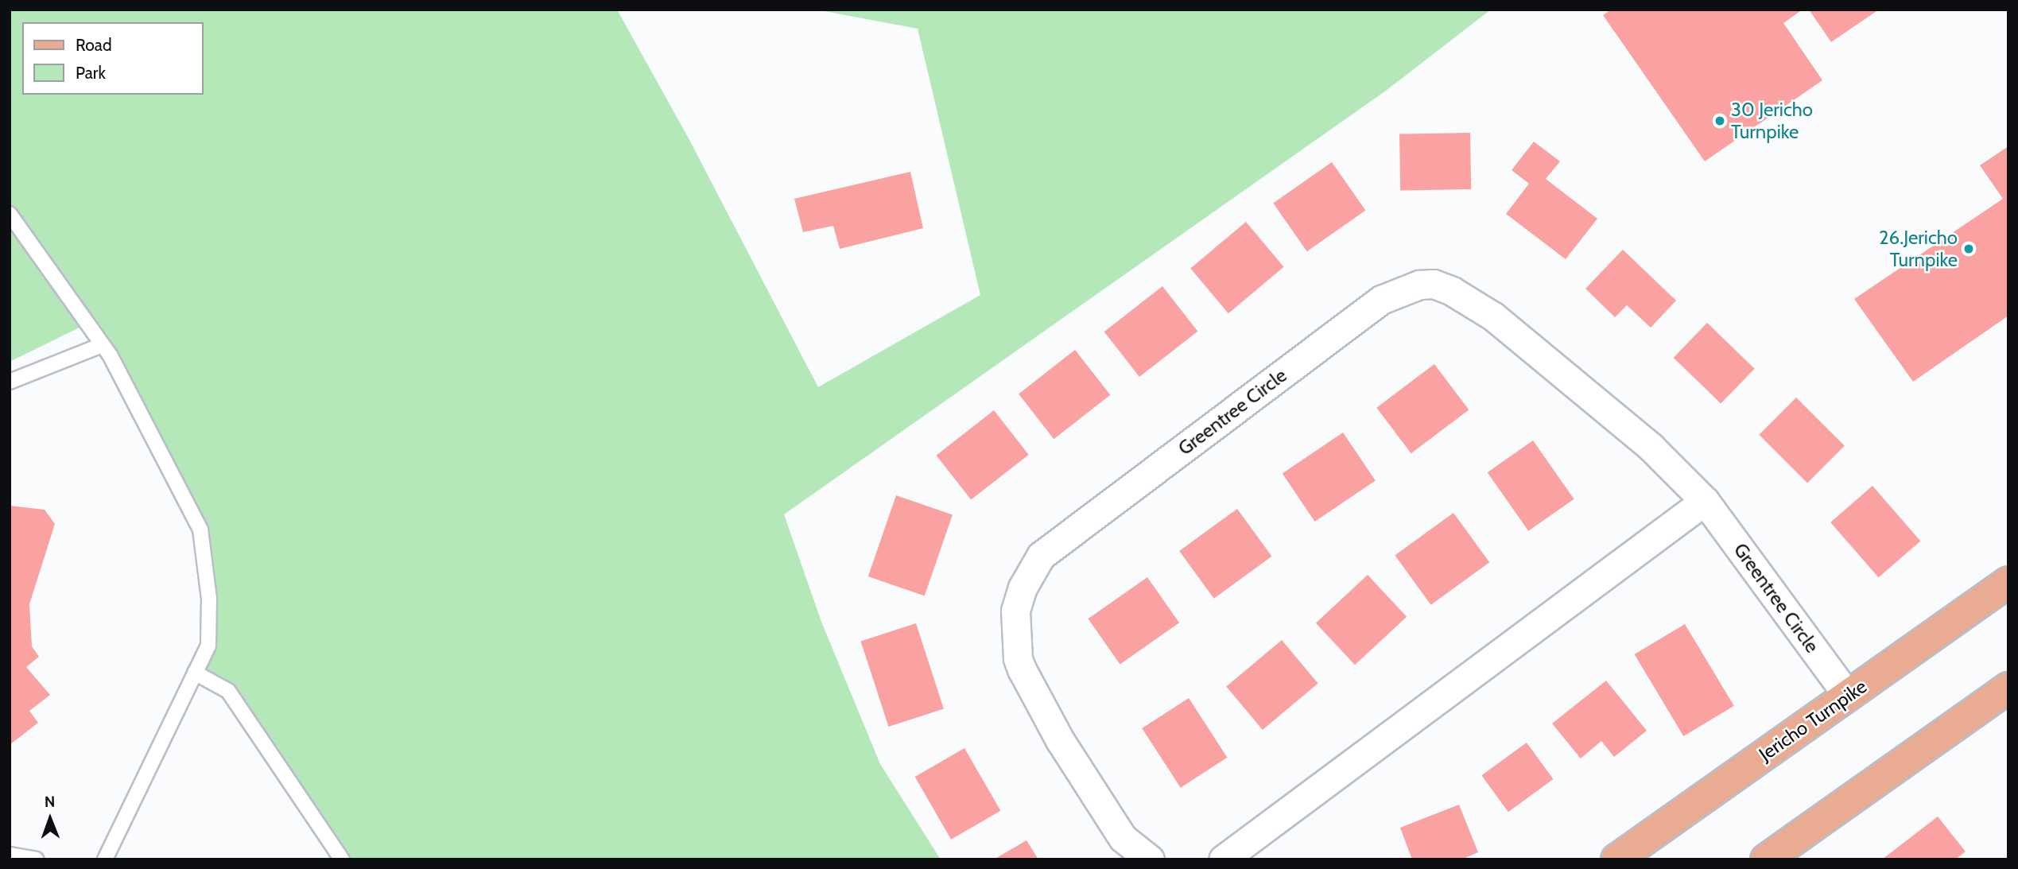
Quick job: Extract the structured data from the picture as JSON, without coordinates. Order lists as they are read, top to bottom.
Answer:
{
  "streets": {
    "main road": ["Jericho Turnpike"],
    "street": ["Greentree Circle"]
  },
  "crossings": [
    ["Greentree Circle", "Jericho Turnpike"]
  ],
  "places": ["30 Jericho Turnpike", "26.Jericho Turnpike"],
  "legend": ["Road", "Park"],
  "north": "top"
}
